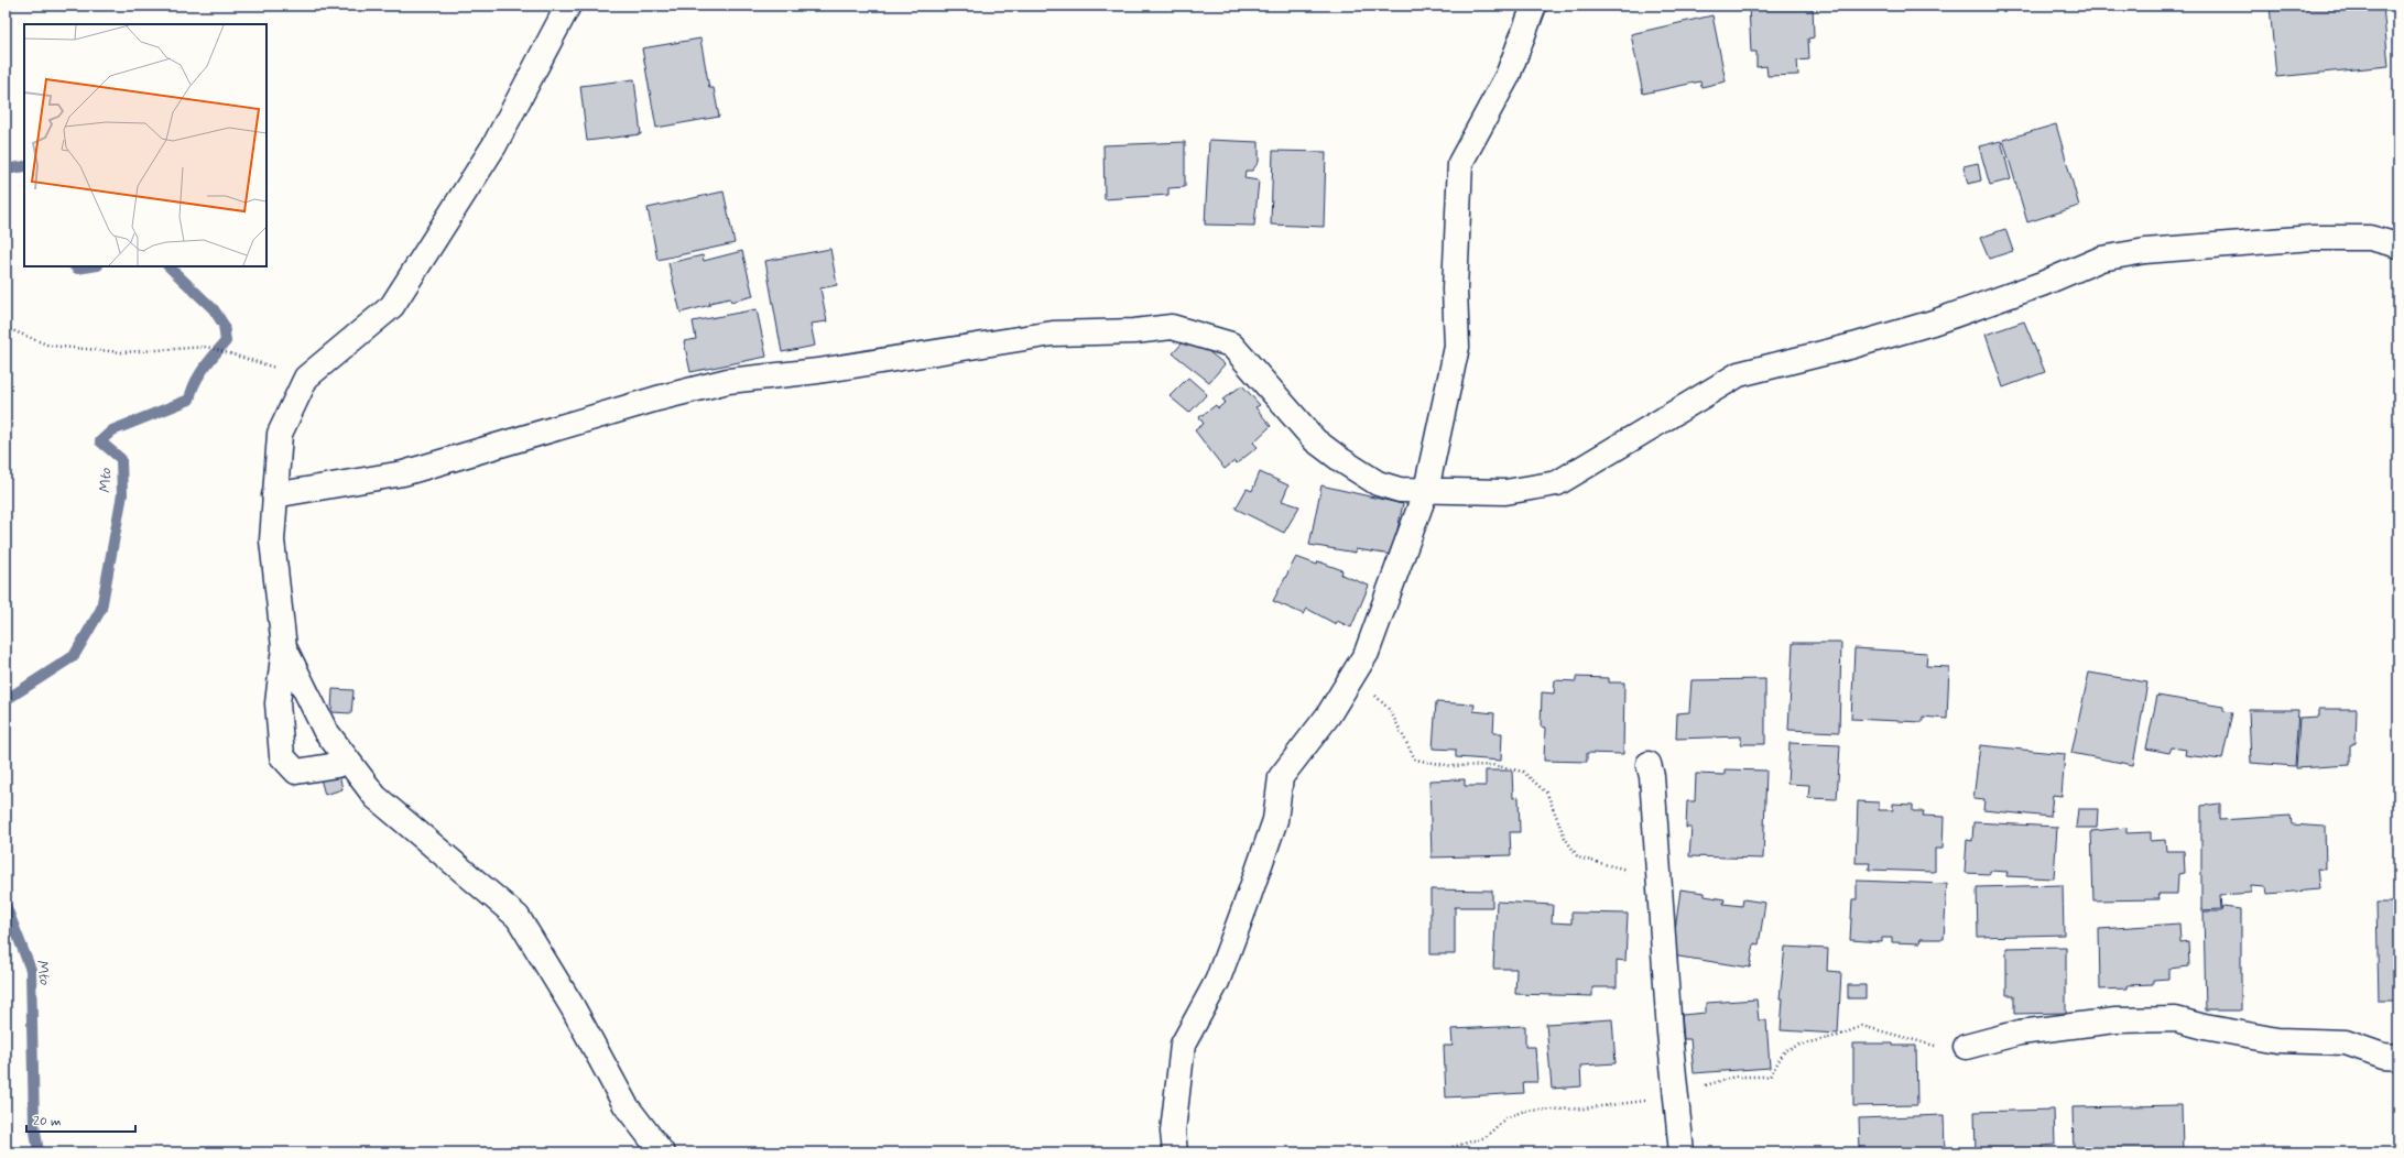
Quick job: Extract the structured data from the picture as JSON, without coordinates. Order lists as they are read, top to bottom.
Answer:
{
  "water": ["Mto"],
  "scale_bar": "20 m"
}
